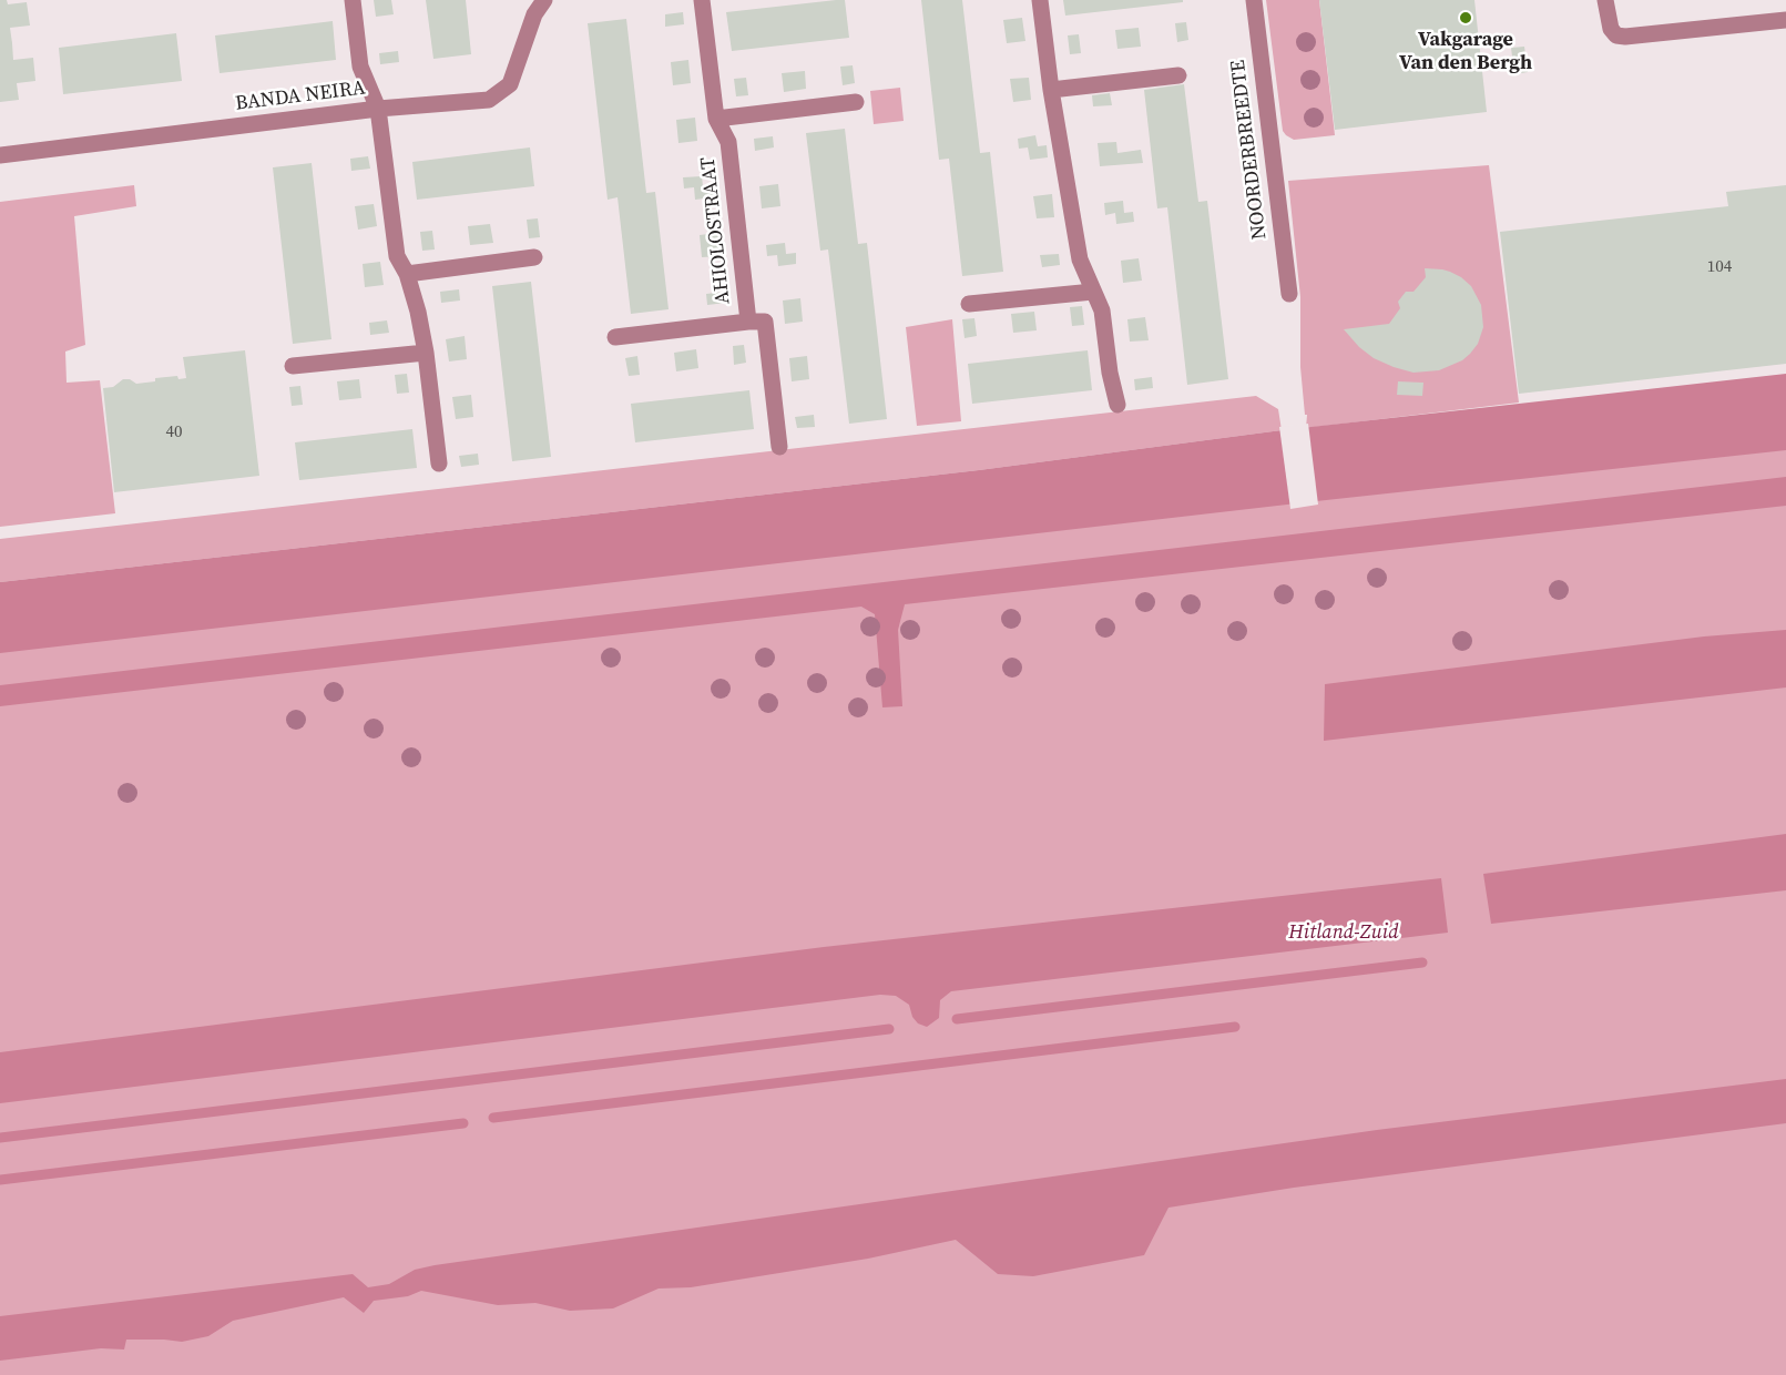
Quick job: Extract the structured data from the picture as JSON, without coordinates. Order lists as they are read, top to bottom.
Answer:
{
  "streets": {
    "street": ["BANDA NEIRA", "NOORDERBREEDTE", "AHIOLOSTRAAT"]
  },
  "parks": ["Hitland-Zuid"],
  "places": ["Vakgarage Van den Bergh"],
  "house_numbers": ["104", "40"]
}
